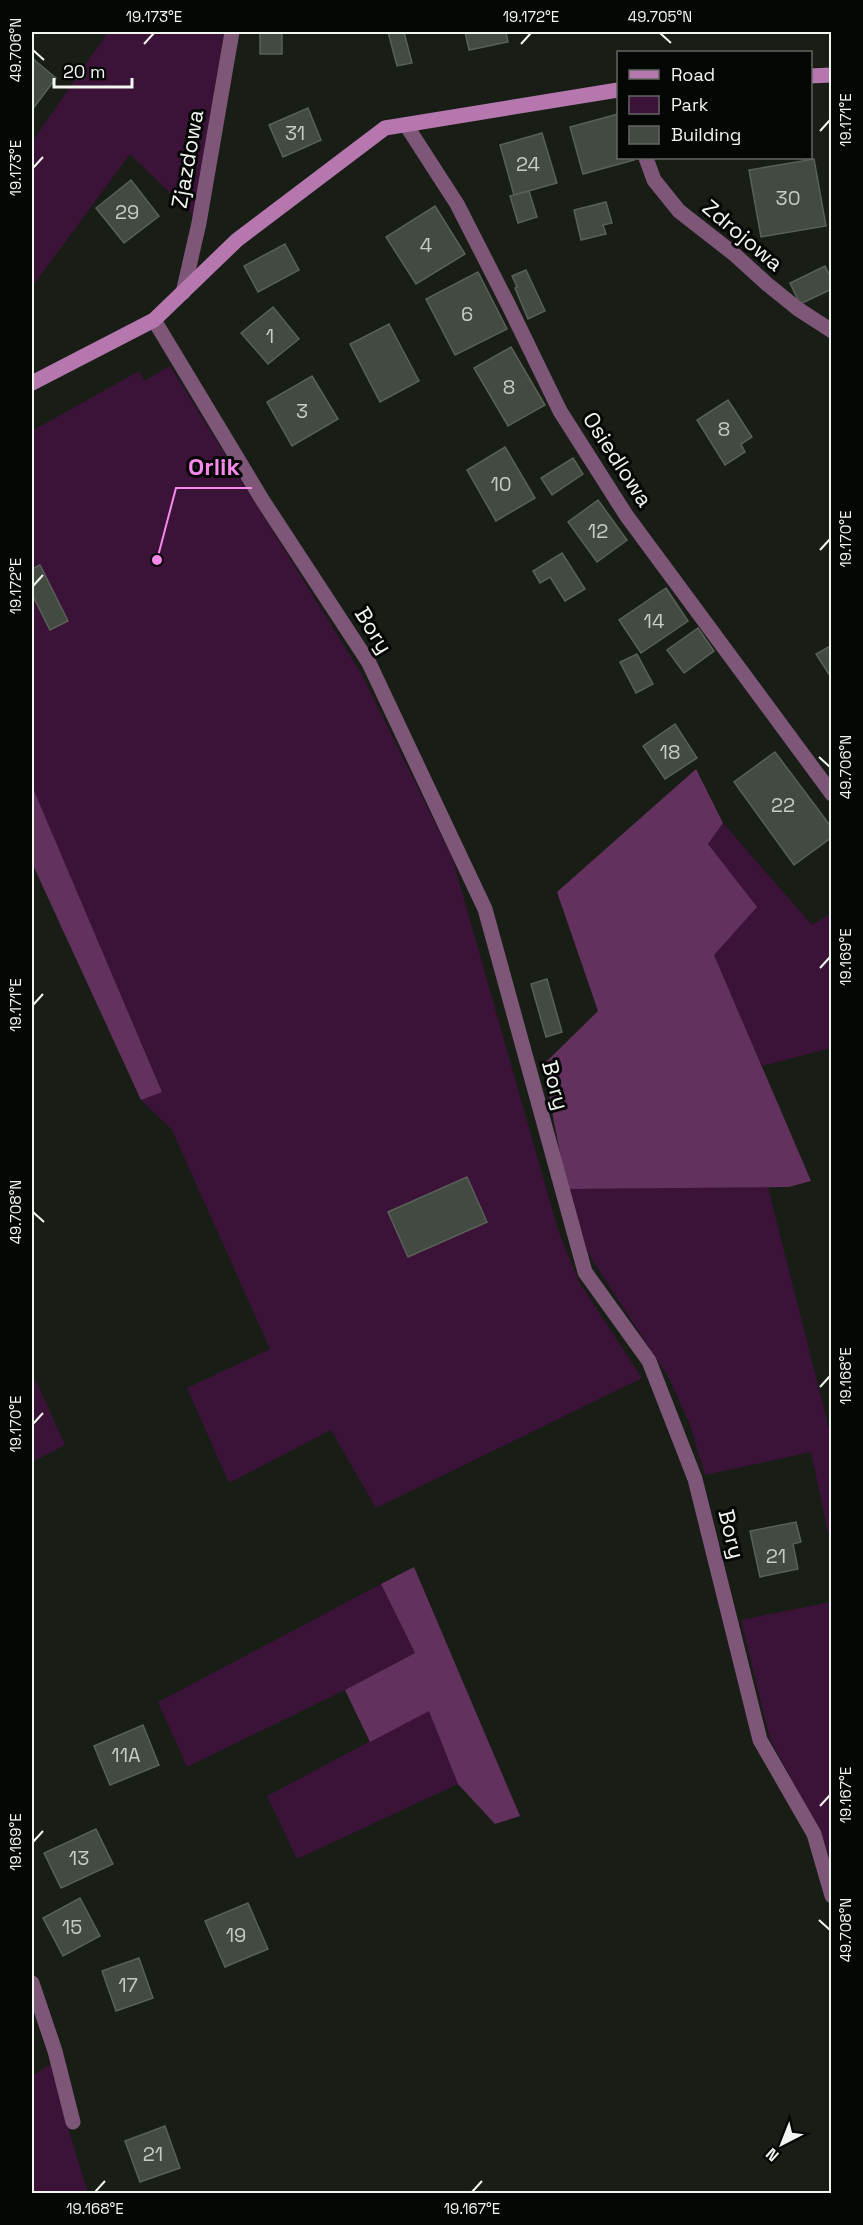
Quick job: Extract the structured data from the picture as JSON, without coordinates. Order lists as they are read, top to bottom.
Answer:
{
  "streets": {
    "street": [
      "Zjazdowa",
      "Zdrojowa",
      "Osiedlowa",
      "Bory"
    ]
  },
  "places": ["Orlik"],
  "house_numbers": [
    "31",
    "24",
    "30",
    "29",
    "4",
    "6",
    "1",
    "8",
    "3",
    "8",
    "10",
    "12",
    "14",
    "18",
    "22",
    "21",
    "11A",
    "13",
    "15",
    "19",
    "17",
    "21"
  ],
  "legend": ["Road", "Park", "Building"],
  "scale_bar": "20 m",
  "north": "bottom left",
  "coordinates": [
    "19.173°E",
    "19.172°E",
    "49.705°N",
    "49.706°N",
    "19.171°E",
    "19.170°E",
    "19.169°E",
    "49.708°N",
    "19.168°E",
    "19.167°E"
  ]
}
